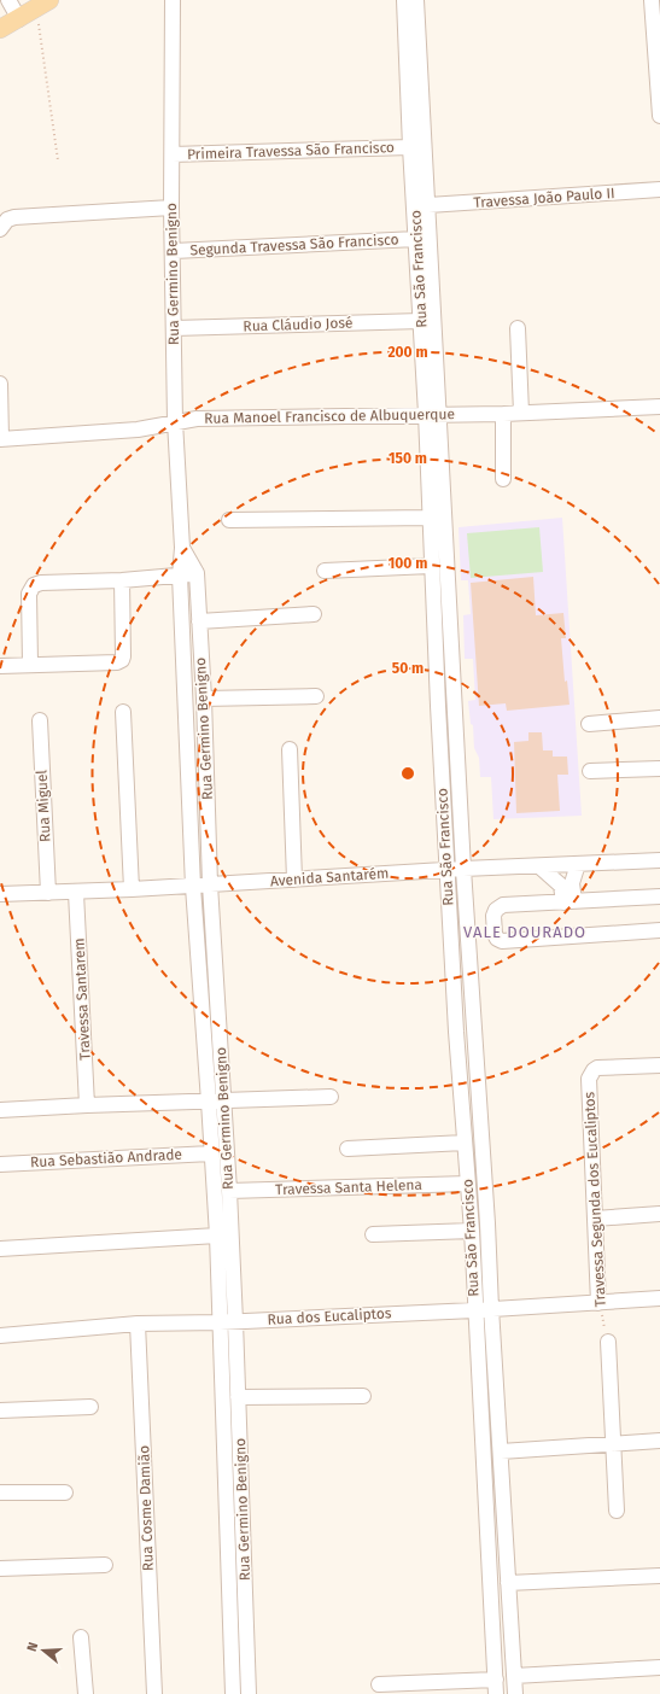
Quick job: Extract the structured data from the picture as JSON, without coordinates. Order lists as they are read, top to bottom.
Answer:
{
  "streets": {
    "street": [
      "Primeira Travessa São Francisco",
      "Travessa João Paulo II",
      "Segunda Travessa São Francisco",
      "Rua São Francisco",
      "Rua Germino Benigno",
      "Rua Cláudio José",
      "Rua Manoel Francisco de Albuquerque",
      "Rua Miguel",
      "Avenida Santarém",
      "Travessa Santarem",
      "Rua Sebastião Andrade",
      "Travessa Santa Helena",
      "Travessa Segunda dos Eucaliptos",
      "Rua dos Eucaliptos",
      "Rua Cosme Damião"
    ]
  },
  "crossings": [
    ["Primeira Travessa São Francisco", "Rua São Francisco"],
    ["Primeira Travessa São Francisco", "Rua Germino Benigno"],
    ["Travessa João Paulo II", "Rua São Francisco"],
    ["Segunda Travessa São Francisco", "Rua São Francisco"],
    ["Segunda Travessa São Francisco", "Rua Germino Benigno"],
    ["Rua São Francisco", "Rua Cláudio José"],
    ["Rua São Francisco", "Rua Manoel Francisco de Albuquerque"],
    ["Rua São Francisco", "Avenida Santarém"],
    ["Rua São Francisco", "Travessa Santa Helena"],
    ["Rua São Francisco", "Rua dos Eucaliptos"],
    ["Rua Germino Benigno", "Rua Cláudio José"],
    ["Rua Germino Benigno", "Rua Manoel Francisco de Albuquerque"],
    ["Rua Germino Benigno", "Avenida Santarém"],
    ["Rua Germino Benigno", "Rua Sebastião Andrade"],
    ["Rua Germino Benigno", "Travessa Santa Helena"],
    ["Rua Germino Benigno", "Rua dos Eucaliptos"],
    ["Rua Miguel", "Avenida Santarém"],
    ["Avenida Santarém", "Travessa Santarem"],
    ["Travessa Segunda dos Eucaliptos", "Rua dos Eucaliptos"],
    ["Rua dos Eucaliptos", "Rua Cosme Damião"]
  ],
  "districts": ["VALE DOURADO"],
  "north": "left",
  "rings": [
    "200 m",
    "150 m",
    "100 m",
    "50 m"
  ]
}
